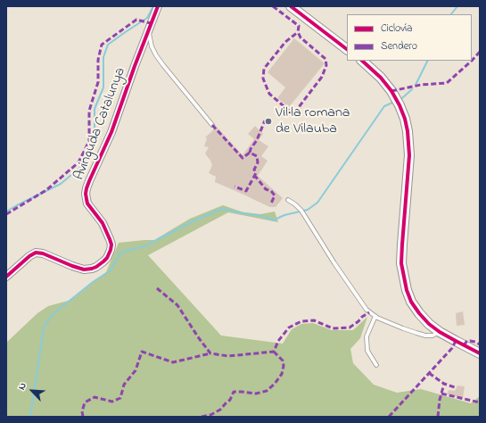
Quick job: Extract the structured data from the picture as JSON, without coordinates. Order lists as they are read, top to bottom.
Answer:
{
  "streets": {
    "street": ["Avinguda Catalunya"]
  },
  "places": ["Vil·la romana de Vilauba"],
  "legend": ["Ciclovía", "Sendero"],
  "north": "top left"
}
